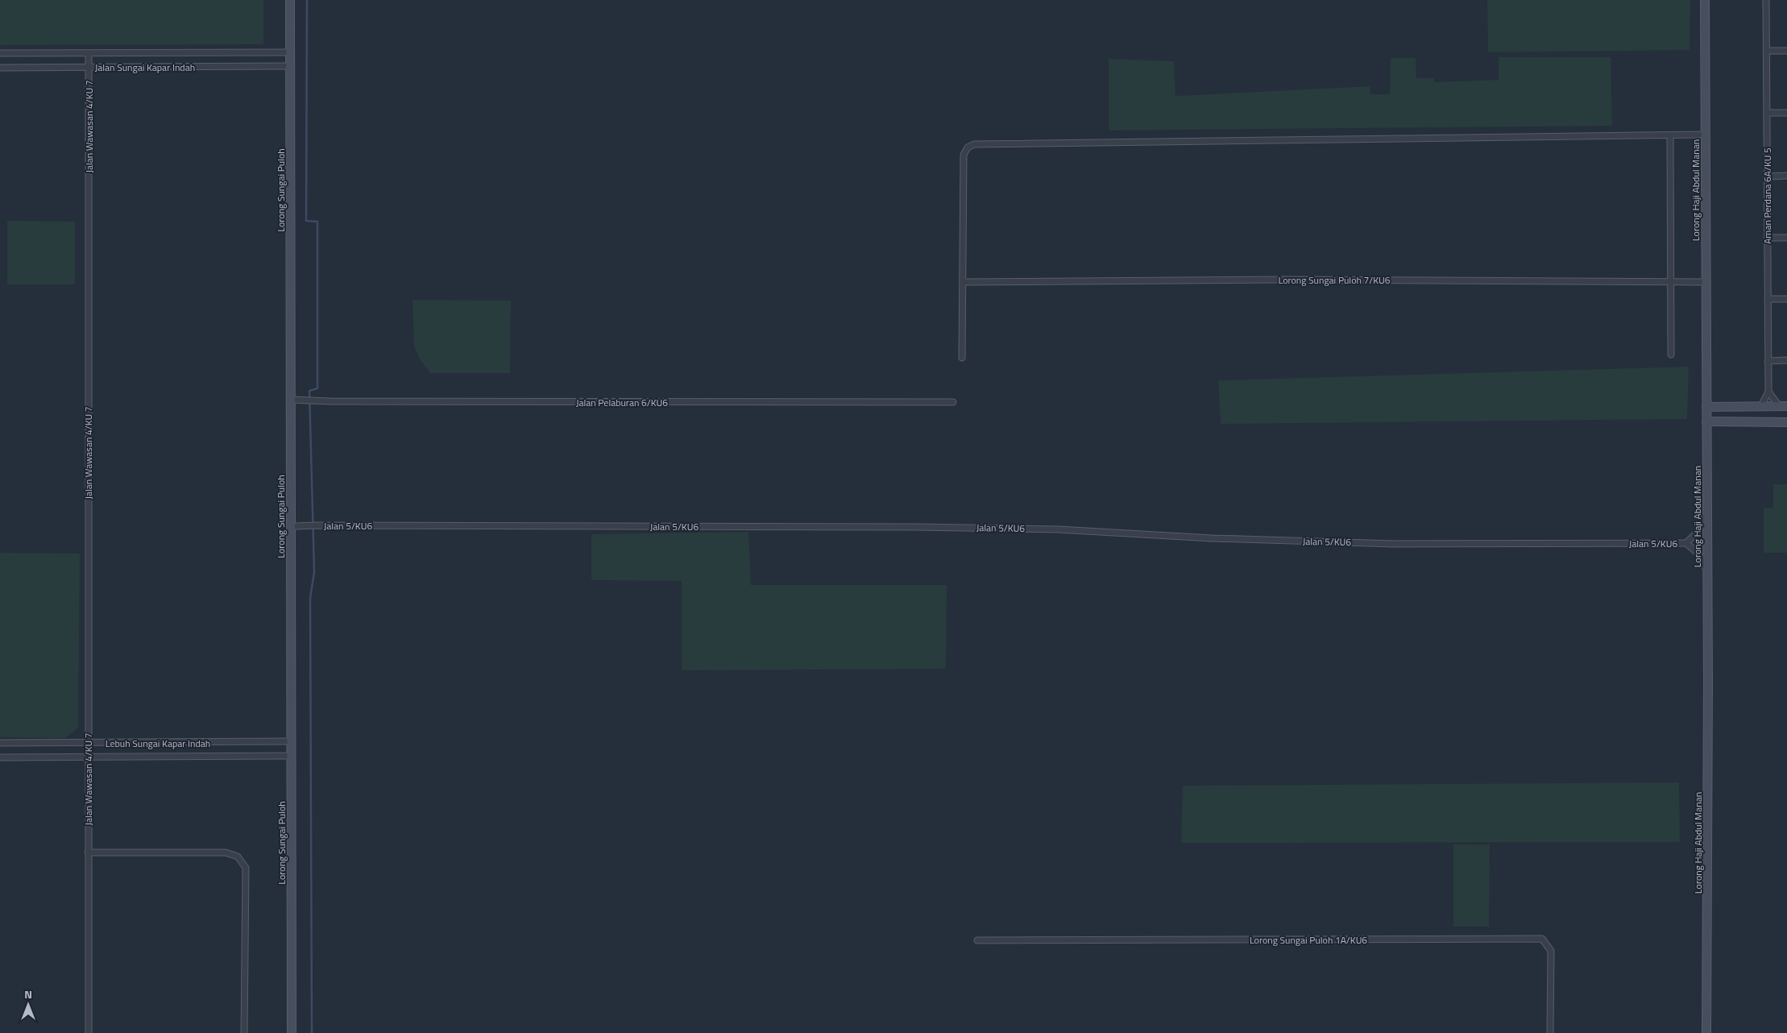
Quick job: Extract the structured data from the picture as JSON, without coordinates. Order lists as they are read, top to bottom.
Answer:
{
  "streets": {
    "street": [
      "Jalan Sungai Kapar Indah",
      "Jalan Wawasan 4/KU 7",
      "Lorong Sungai Puloh",
      "Lorong Haji Abdul Manan",
      "Aman Perdana 6A/KU 5",
      "Lorong Sungai Puloh 7/KU6",
      "Jalan Pelaburan 6/KU6",
      "Jalan 5/KU6",
      "Lebuh Sungai Kapar Indah",
      "Lorong Sungai Puloh 1A/KU6"
    ]
  },
  "crossings": [
    ["Jalan Sungai Kapar Indah", "Jalan Wawasan 4/KU 7"],
    ["Jalan Sungai Kapar Indah", "Lorong Sungai Puloh"],
    ["Jalan Wawasan 4/KU 7", "Lebuh Sungai Kapar Indah"],
    ["Lorong Sungai Puloh", "Jalan Pelaburan 6/KU6"],
    ["Lorong Sungai Puloh", "Jalan 5/KU6"],
    ["Lorong Sungai Puloh", "Lebuh Sungai Kapar Indah"],
    ["Lorong Haji Abdul Manan", "Lorong Sungai Puloh 7/KU6"]
  ],
  "north": "top"
}
